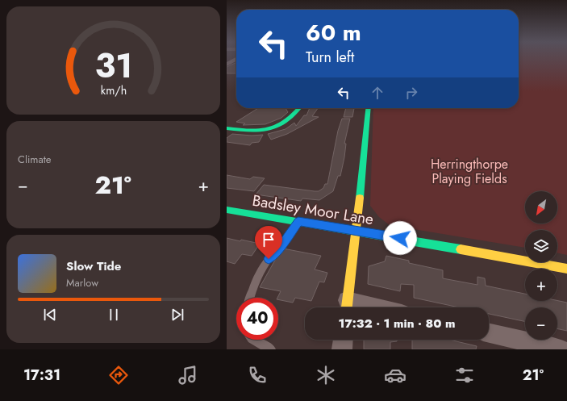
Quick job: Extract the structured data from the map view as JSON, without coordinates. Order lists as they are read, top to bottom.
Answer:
{
  "streets": {
    "street": ["Badsley Moor Lane"]
  },
  "parks": ["Herringthorpe Playing Fields"],
  "north": "bottom left",
  "page": {
    "turn": ["60 m", "Turn left"],
    "tile": "Climate",
    "heat": ["−", "21°", "+"],
    "map_buttons": ["+", "−"],
    "song": ["Slow Tide", "Marlow"],
    "limit": "40",
    "trip": "17:32 · 1 min · 80 m",
    "tabs": ["17:31", "21°"],
    "gauge": ["31", "km/h"]
  }
}
